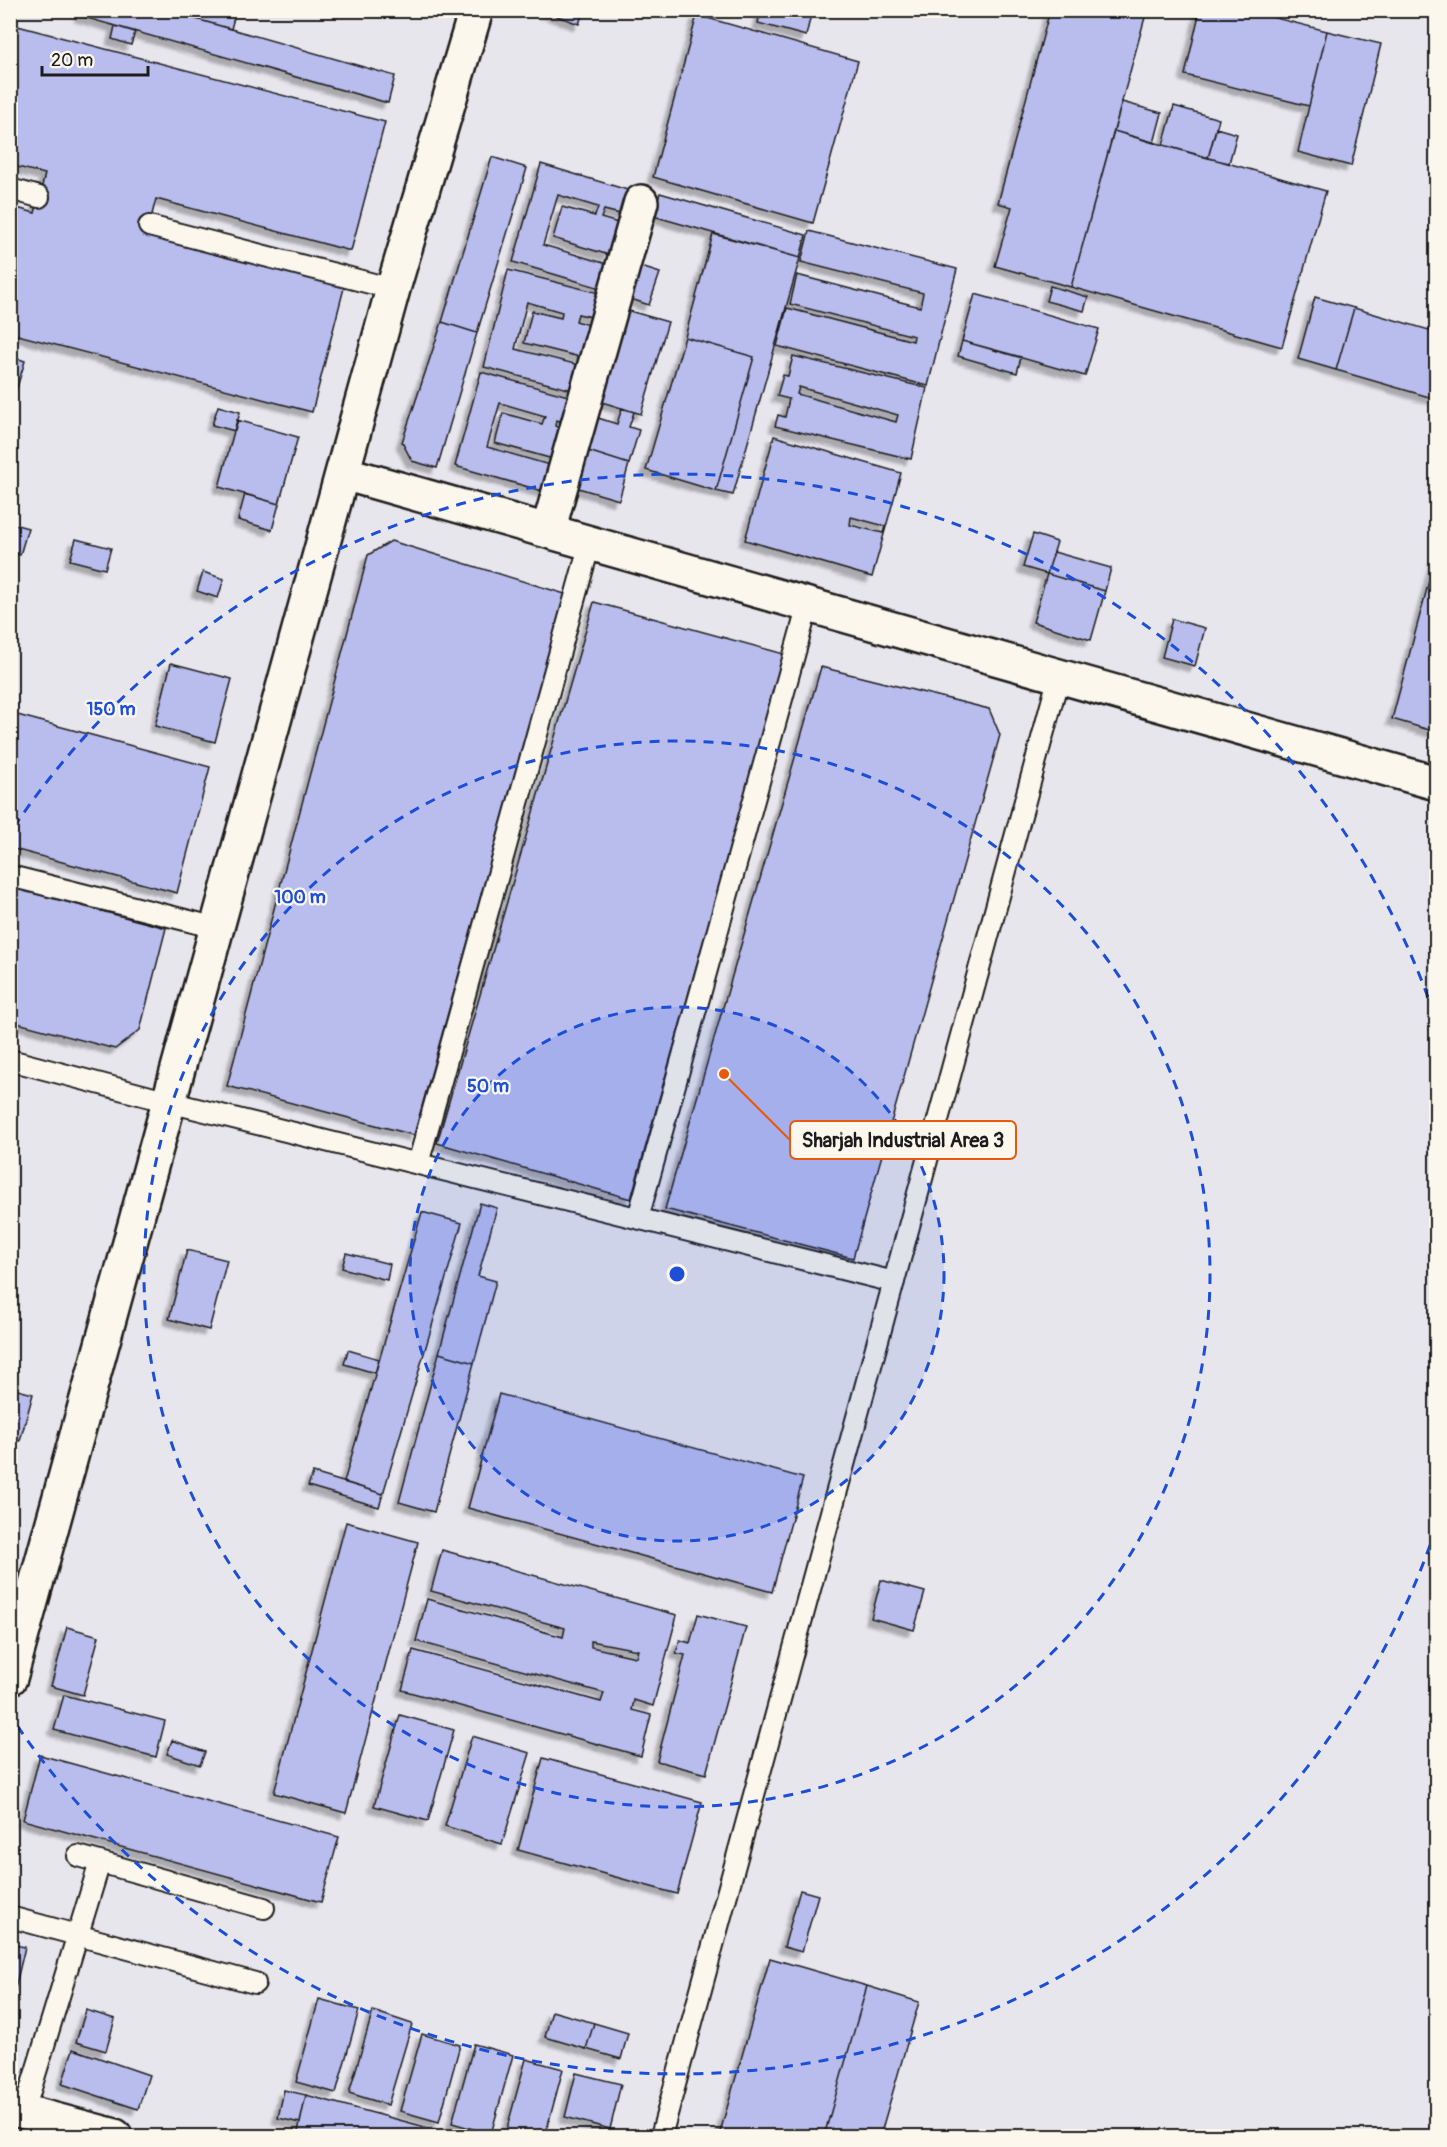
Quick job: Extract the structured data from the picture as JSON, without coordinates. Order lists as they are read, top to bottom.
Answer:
{
  "places": ["Sharjah Industrial Area 3"],
  "scale_bar": "20 m",
  "rings": ["150 m", "100 m", "50 m"]
}
